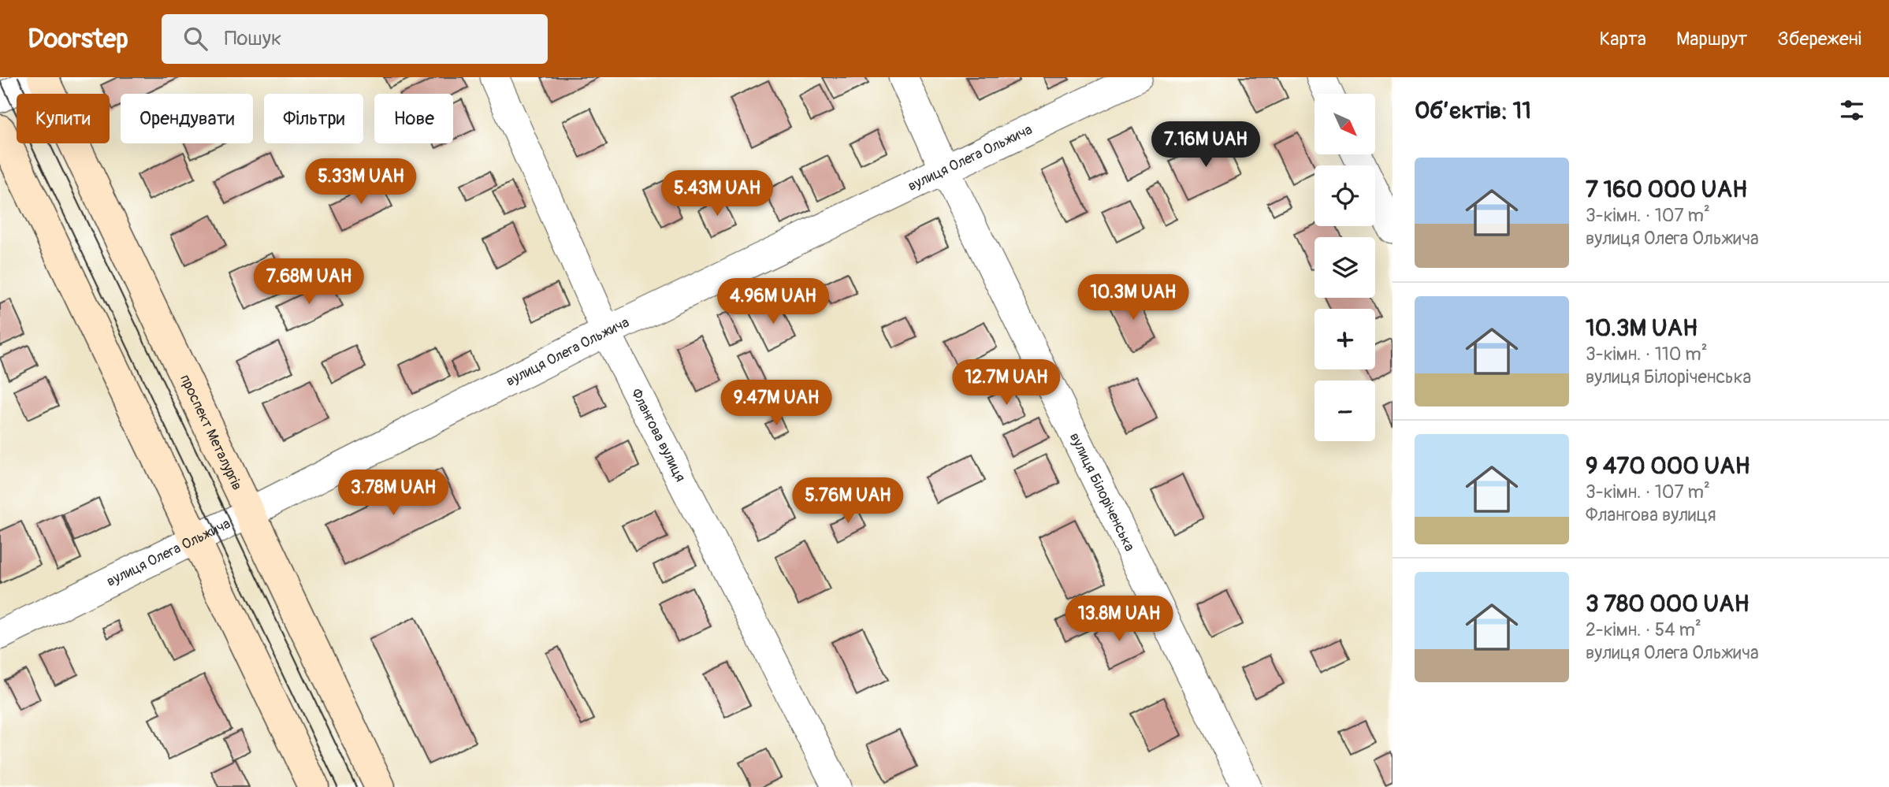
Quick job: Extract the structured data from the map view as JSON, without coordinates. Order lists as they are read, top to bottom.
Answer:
{
  "streets": {
    "main road": ["проспект Металургів"],
    "street": ["вулиця Олега Ольжича", "Флангова вулиця", "вулиця Білоріченська"]
  },
  "crossings": [
    ["вулиця Олега Ольжича", "проспект Металургів"],
    ["вулиця Олега Ольжича", "Флангова вулиця"],
    ["вулиця Олега Ольжича", "вулиця Білоріченська"]
  ],
  "north": "bottom right",
  "page": {
    "header": "Doorstep",
    "search": "Пошук",
    "nav": ["Карта", "Маршрут", "Збережені"],
    "heading": "Об’єктів: 11",
    "map_buttons": ["+", "−"],
    "chip": [
      "Купити",
      "Орендувати",
      "Фільтри",
      "Нове"
    ],
    "price": [
      "7.16M UAH",
      "5.33M UAH",
      "5.43M UAH",
      "7.68M UAH",
      "10.3M UAH",
      "4.96M UAH",
      "12.7M UAH",
      "9.47M UAH",
      "3.78M UAH",
      "5.76M UAH",
      "13.8M UAH"
    ],
    "list": [
      {
        "name": "7 160 000 UAH",
        "note": "3-кімн. · 107 m² · вулиця Олега Ольжича"
      },
      {
        "name": "10.3M UAH",
        "note": "3-кімн. · 110 m² · вулиця Білоріченська"
      },
      {
        "name": "9 470 000 UAH",
        "note": "3-кімн. · 107 m² · Флангова вулиця"
      },
      {
        "name": "3 780 000 UAH",
        "note": "2-кімн. · 54 m² · вулиця Олега Ольжича"
      }
    ]
  }
}
